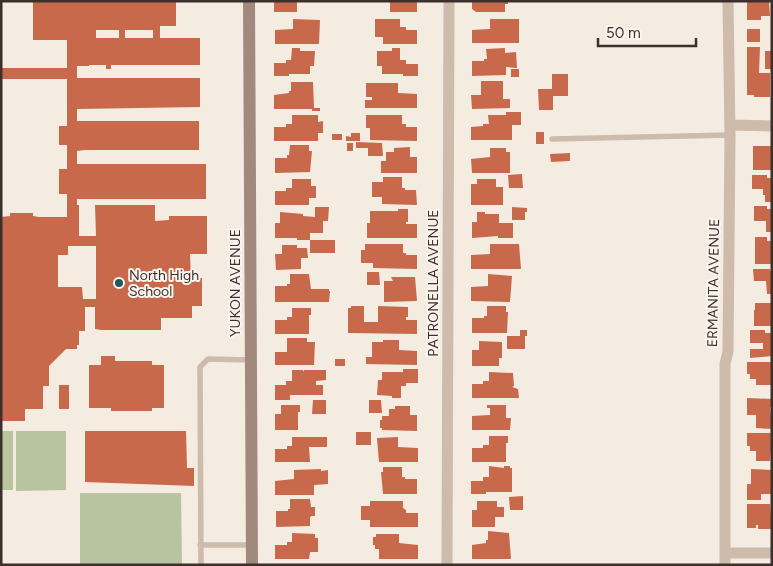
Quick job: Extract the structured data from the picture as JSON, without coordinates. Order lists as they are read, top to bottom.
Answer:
{
  "streets": {
    "street": ["YUKON AVENUE", "PATRONELLA AVENUE", "ERMANITA AVENUE"]
  },
  "places": ["North High School"],
  "scale_bar": "50 m"
}
